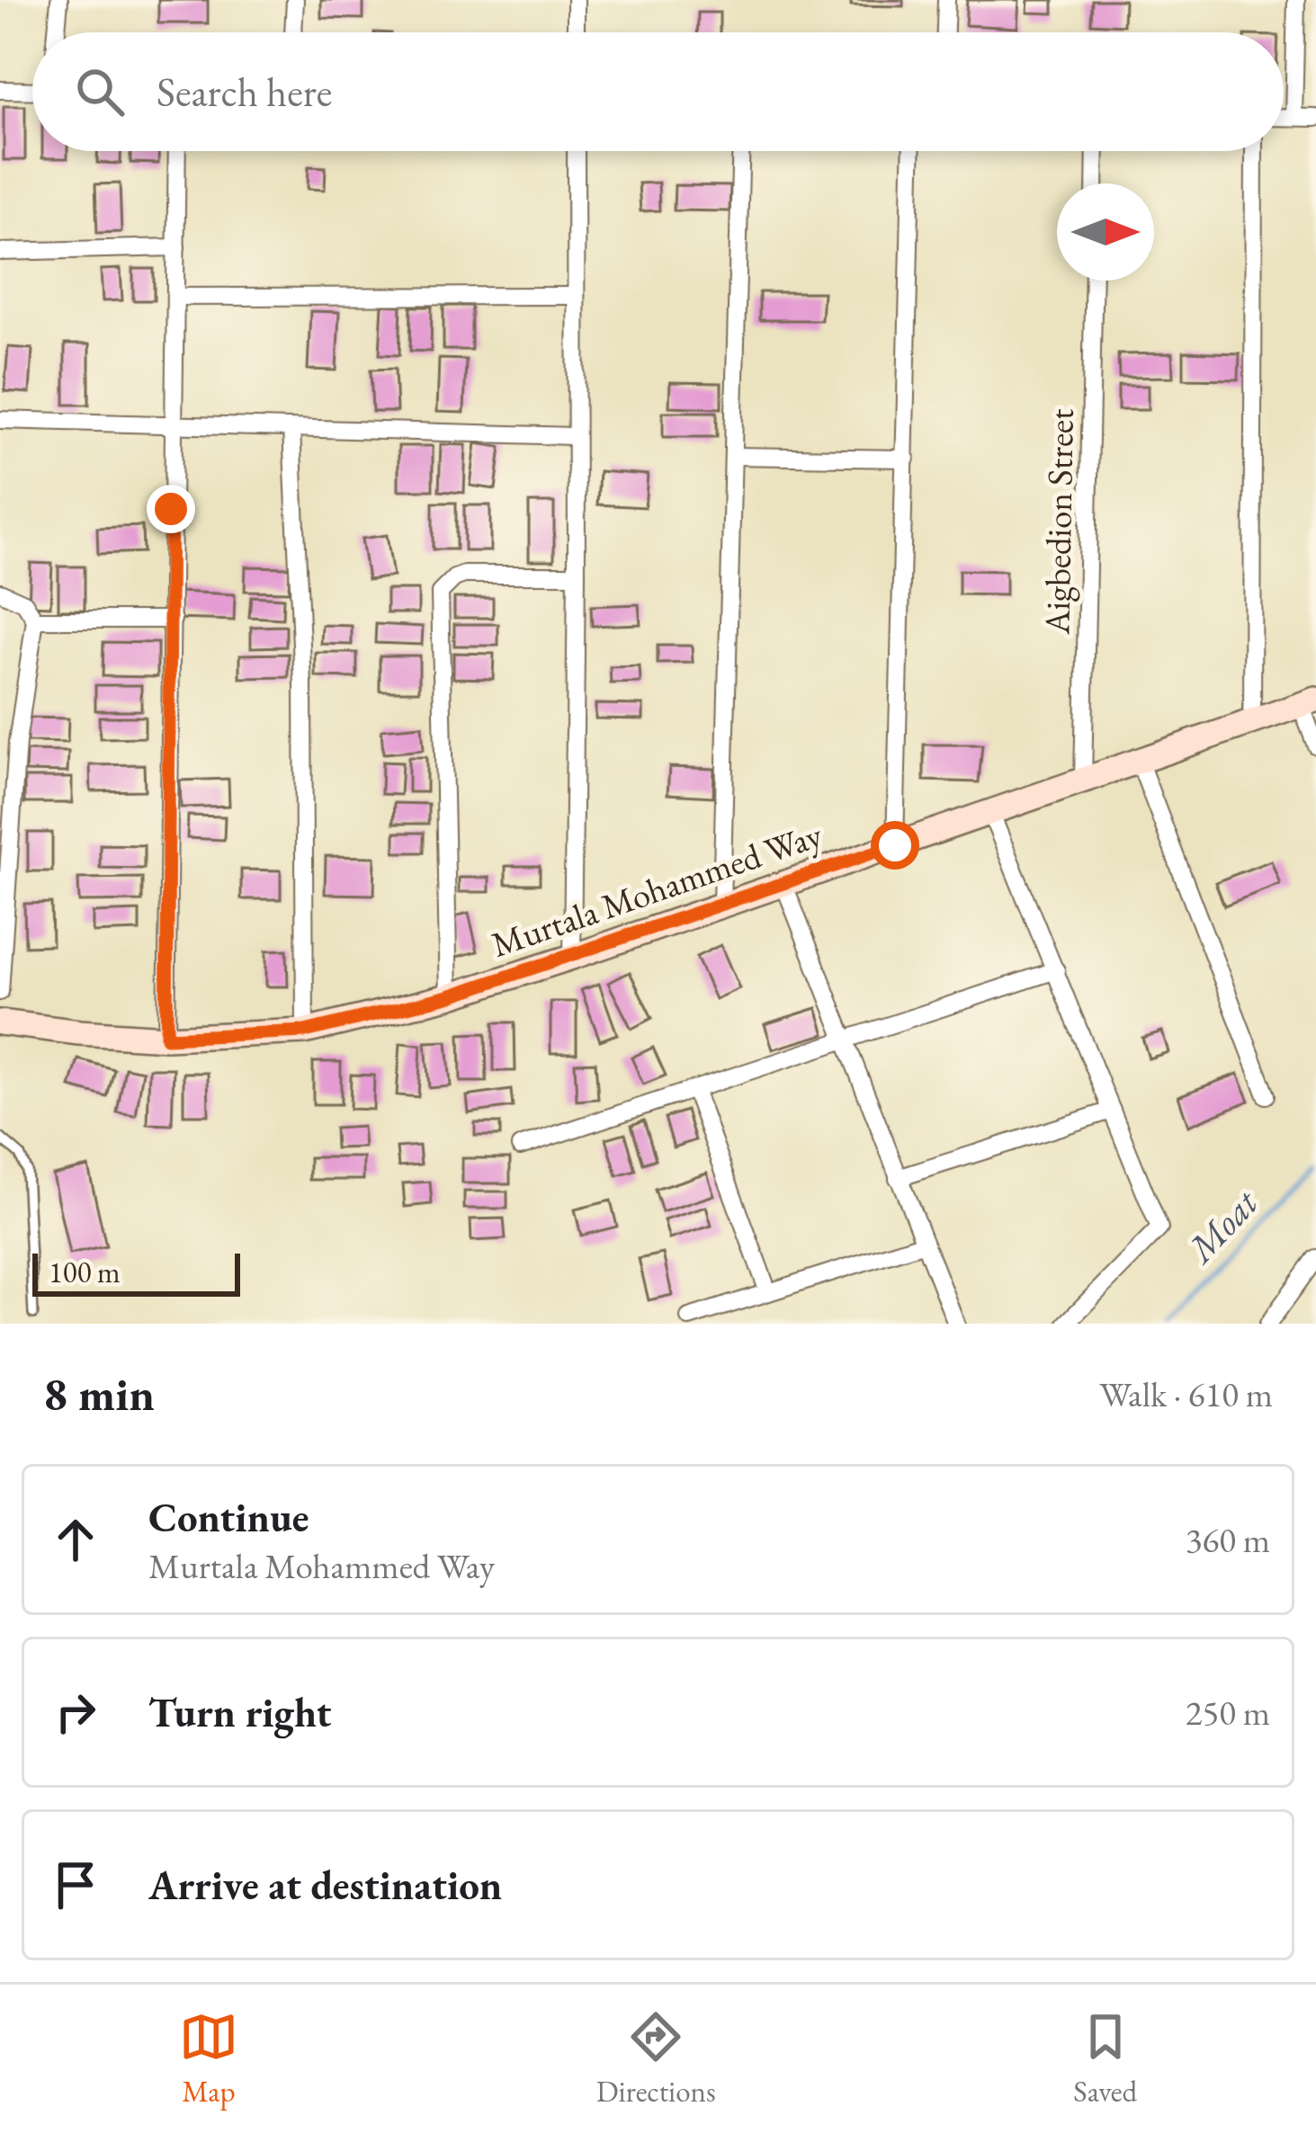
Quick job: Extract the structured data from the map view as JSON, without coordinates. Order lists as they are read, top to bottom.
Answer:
{
  "streets": {
    "street": ["Aigbedion Street", "Murtala Mohammed Way"]
  },
  "crossings": [
    ["Aigbedion Street", "Murtala Mohammed Way"]
  ],
  "water": ["Moat"],
  "scale_bar": "100 m",
  "north": "right",
  "page": {
    "search": "Search here",
    "scale": "100 m",
    "heading": ["8 min", "Walk · 610 m"],
    "list": [
      ["Continue", "Murtala Mohammed Way", "360 m"],
      ["Turn right", "250 m"],
      "Arrive at destination"
    ],
    "nav": ["Map", "Directions", "Saved"]
  }
}
